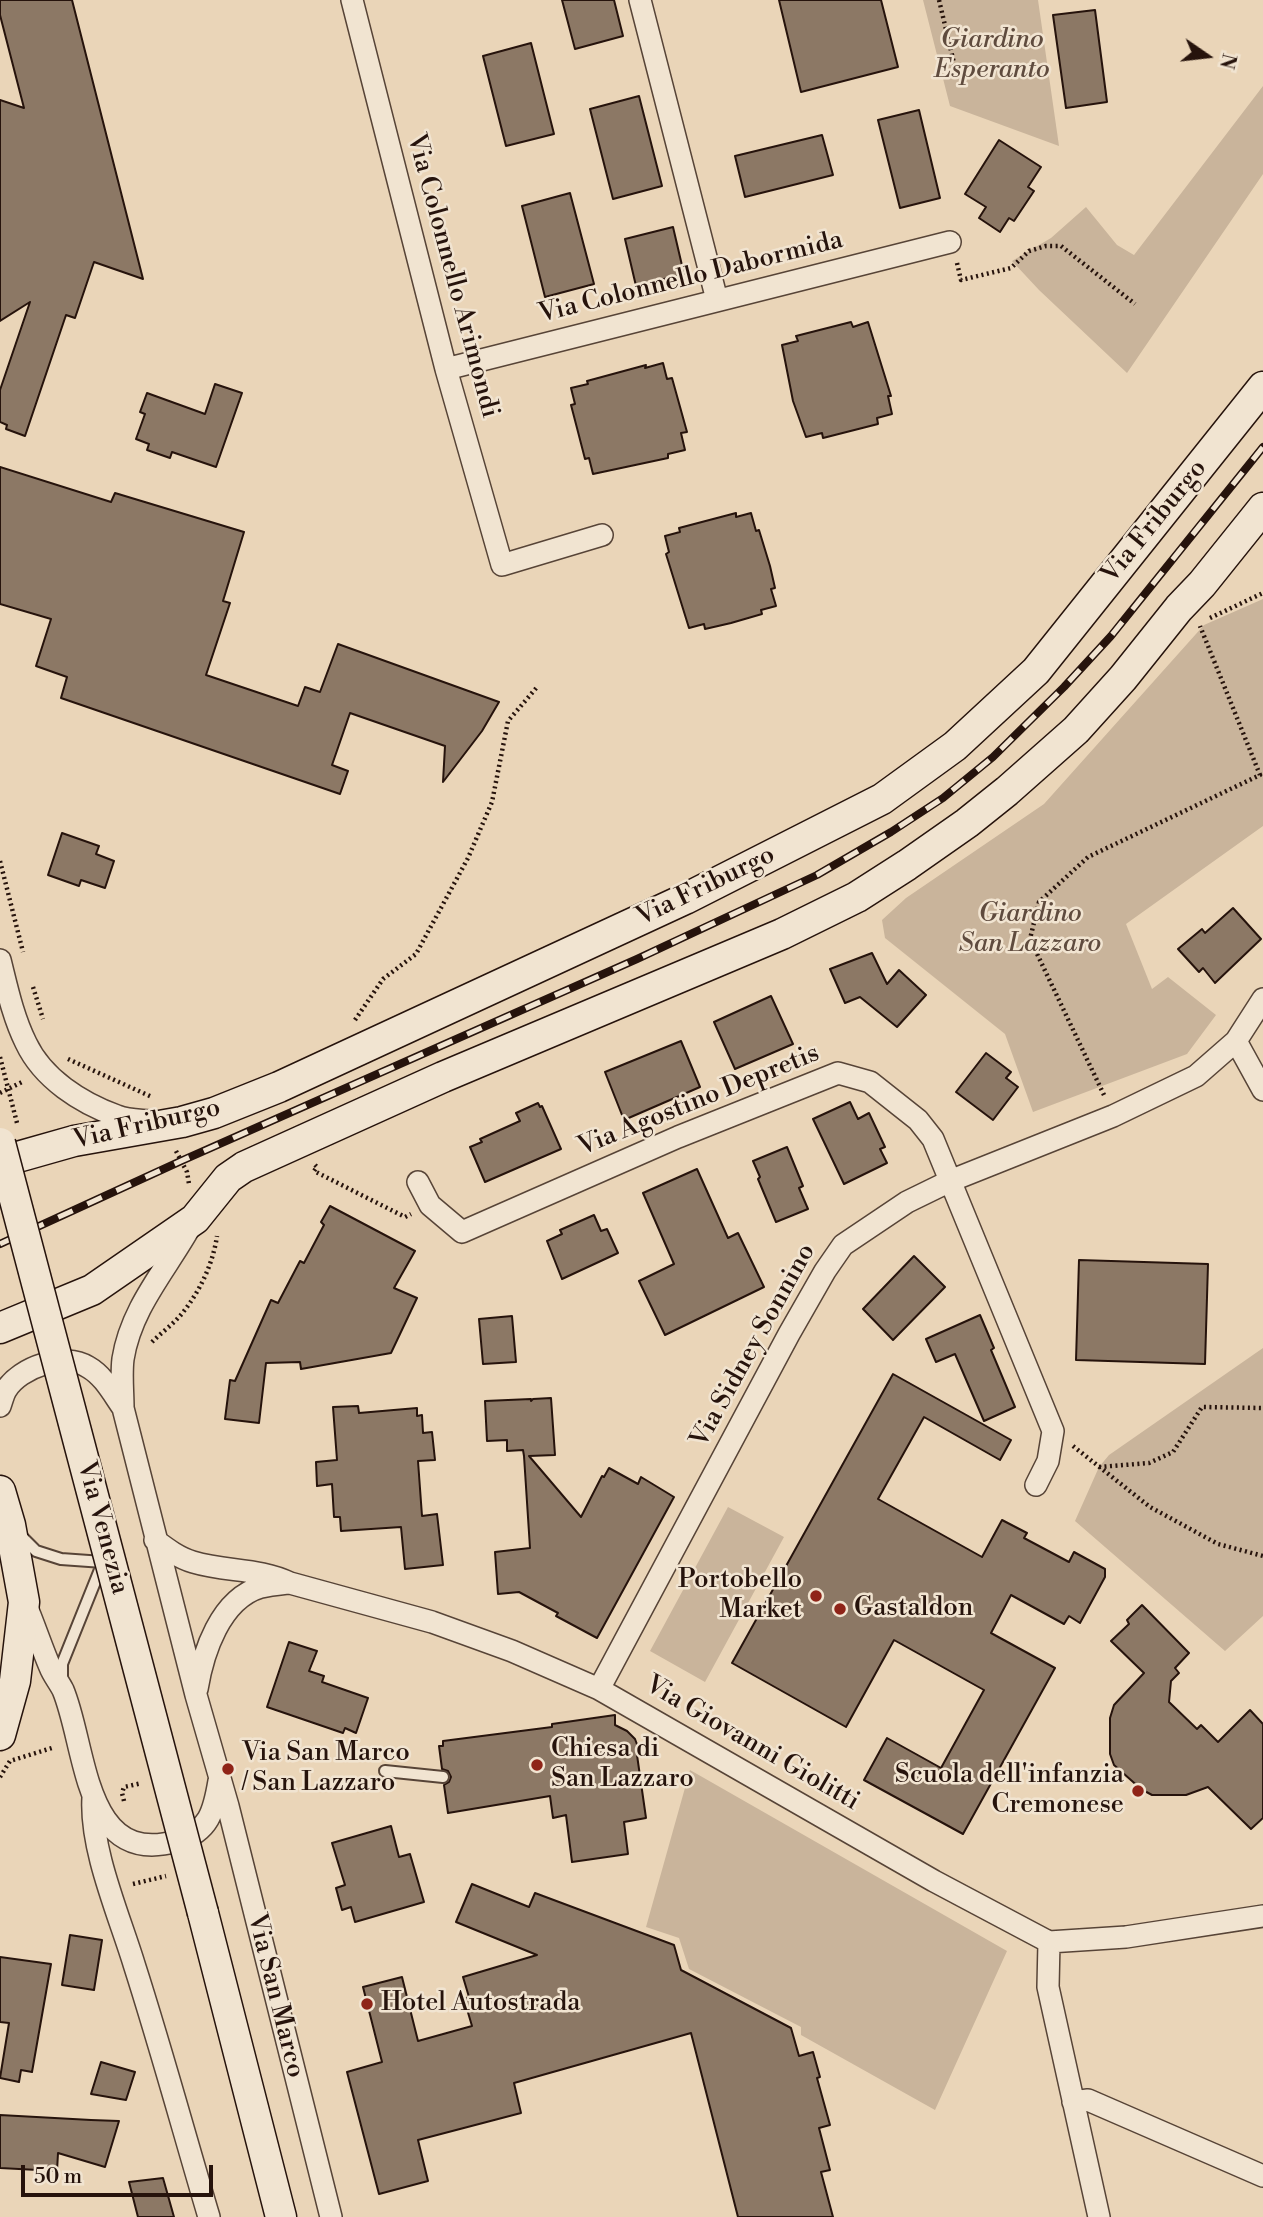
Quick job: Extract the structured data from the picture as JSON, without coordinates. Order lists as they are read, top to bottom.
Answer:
{
  "streets": {
    "street": [
      "Via Colonnello Arimondi",
      "Via Colonnello Dabormida",
      "Via Friburgo",
      "Via Agostino Depretis",
      "Via Sidney Sonnino",
      "Via Venezia",
      "Via Giovanni Giolitti",
      "Via San Marco"
    ]
  },
  "crossings": [
    ["Via Colonnello Arimondi", "Via Colonnello Dabormida"],
    ["Via Agostino Depretis", "Via Sidney Sonnino"],
    ["Via Sidney Sonnino", "Via Giovanni Giolitti"],
    ["Via Venezia", "Via San Marco"],
    ["Via Giovanni Giolitti", "Via San Marco"]
  ],
  "parks": ["Giardino Esperanto", "Giardino San Lazzaro"],
  "places": [
    "Portobello Market",
    "Gastaldon",
    "Chiesa di San Lazzaro",
    "Via San Marco / San Lazzaro",
    "Scuola dell'infanzia Cremonese",
    "Hotel Autostrada"
  ],
  "scale_bar": "50 m",
  "north": "right"
}
